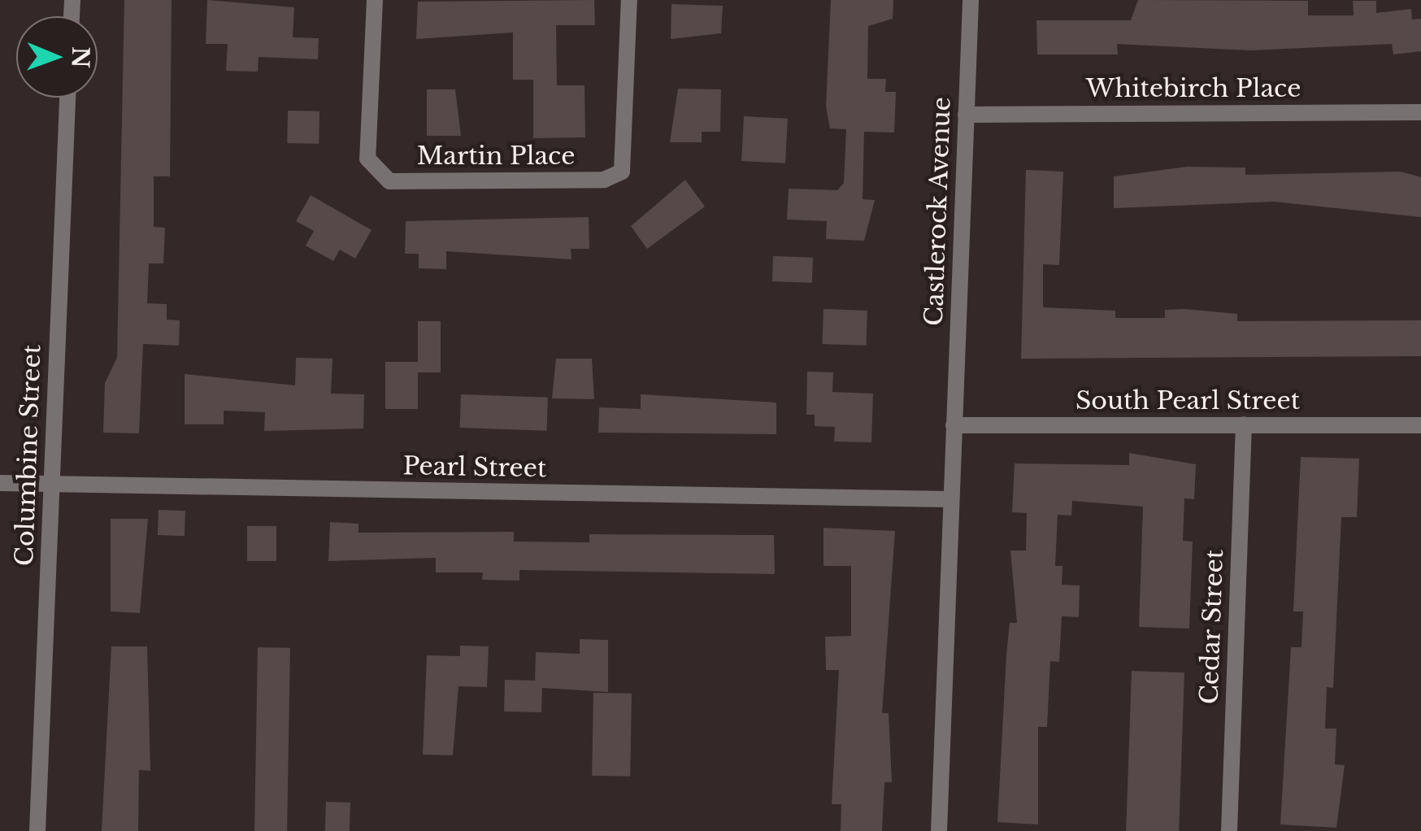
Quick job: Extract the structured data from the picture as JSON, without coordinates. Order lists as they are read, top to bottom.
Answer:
{
  "streets": {
    "street": [
      "Whitebirch Place",
      "Martin Place",
      "Castlerock Avenue",
      "South Pearl Street",
      "Columbine Street",
      "Pearl Street",
      "Cedar Street"
    ]
  },
  "crossings": [
    ["Whitebirch Place", "Castlerock Avenue"],
    ["Castlerock Avenue", "South Pearl Street"],
    ["Castlerock Avenue", "Pearl Street"],
    ["South Pearl Street", "Cedar Street"],
    ["Columbine Street", "Pearl Street"]
  ],
  "north": "right"
}
